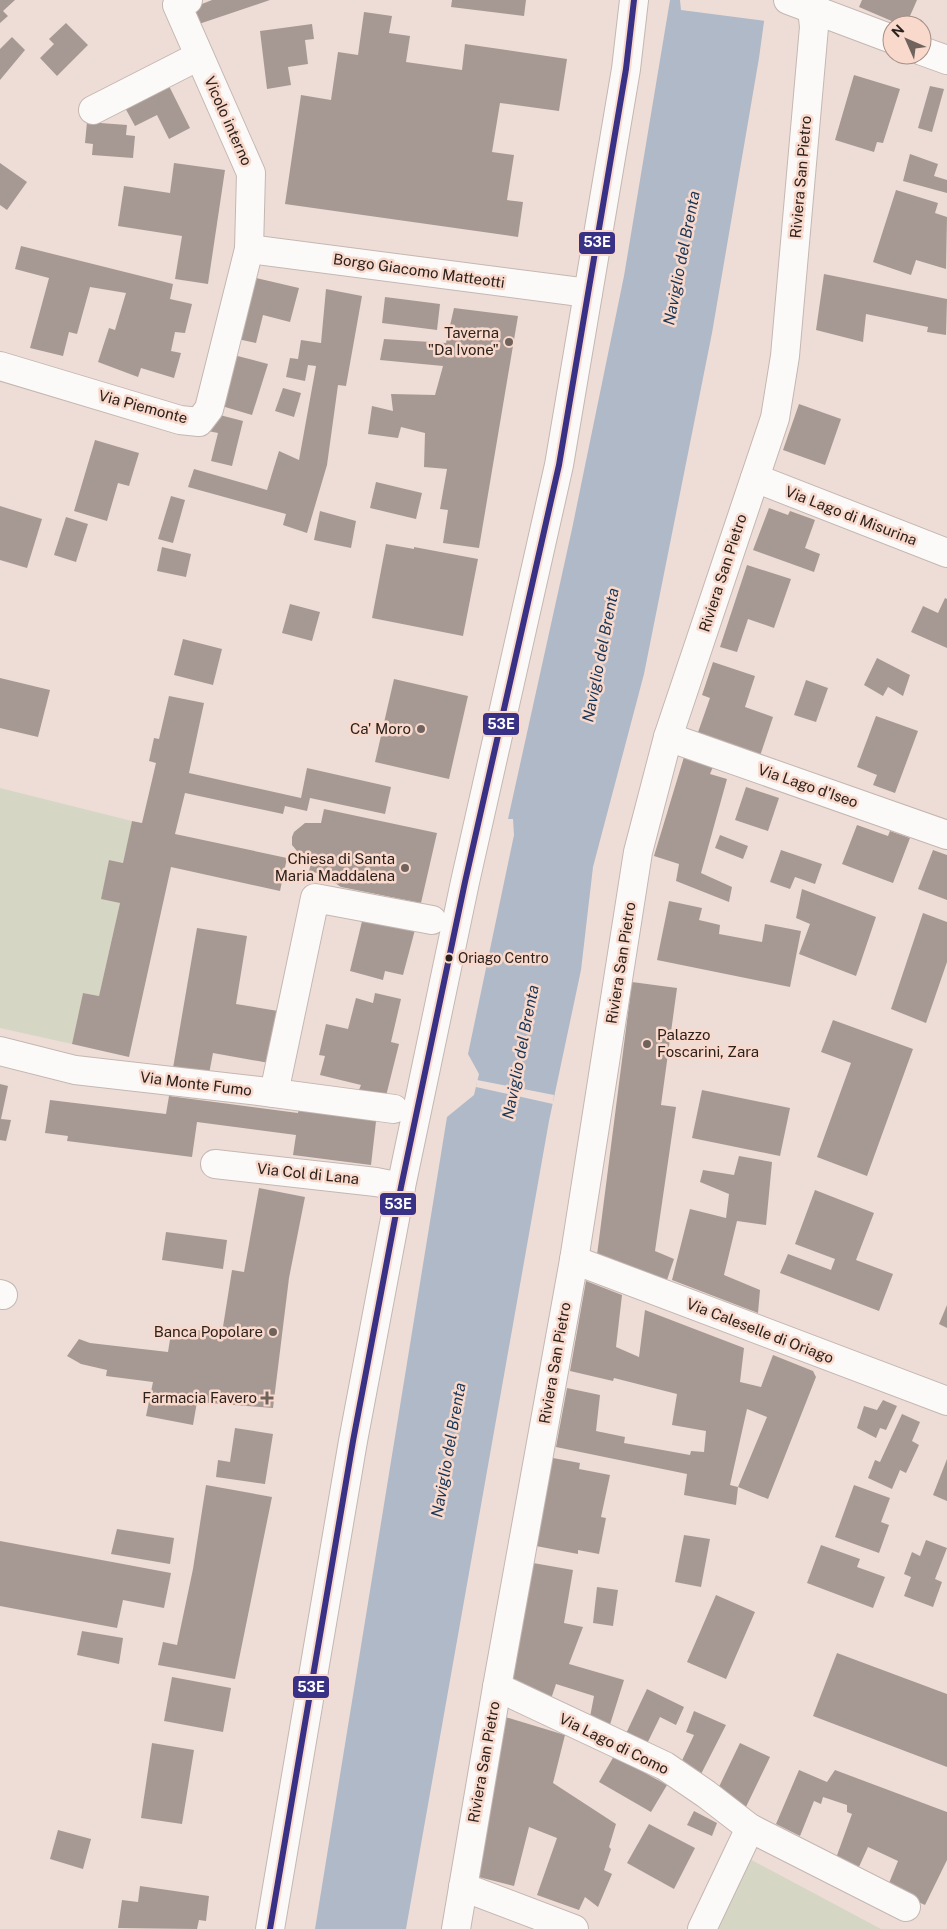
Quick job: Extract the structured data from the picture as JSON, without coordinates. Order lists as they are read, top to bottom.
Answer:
{
  "streets": {
    "street": [
      "Vicolo interno",
      "Riviera San Pietro",
      "Borgo Giacomo Matteotti",
      "Via Piemonte",
      "Via Lago di Misurina",
      "Via Lago d'Iseo",
      "Via Monte Fumo",
      "Via Col di Lana",
      "Via Caleselle di Oriago",
      "Via Lago di Como"
    ]
  },
  "crossings": [
    ["Vicolo interno", "Borgo Giacomo Matteotti"],
    ["Vicolo interno", "Via Piemonte"],
    ["Riviera San Pietro", "Via Lago di Misurina"],
    ["Riviera San Pietro", "Via Lago d'Iseo"],
    ["Riviera San Pietro", "Via Caleselle di Oriago"],
    ["Riviera San Pietro", "Via Lago di Como"],
    ["Borgo Giacomo Matteotti", "Via Piemonte"]
  ],
  "water": ["Naviglio del Brenta"],
  "places": {
    "other": [
      "Taverna \"Da Ivone\"",
      "Ca' Moro",
      "Chiesa di Santa Maria Maddalena",
      "Oriago Centro",
      "Palazzo Foscarini, Zara",
      "Banca Popolare"
    ],
    "health": ["Farmacia Favero"]
  },
  "lines": ["transit line 53E"],
  "north": "top left"
}
